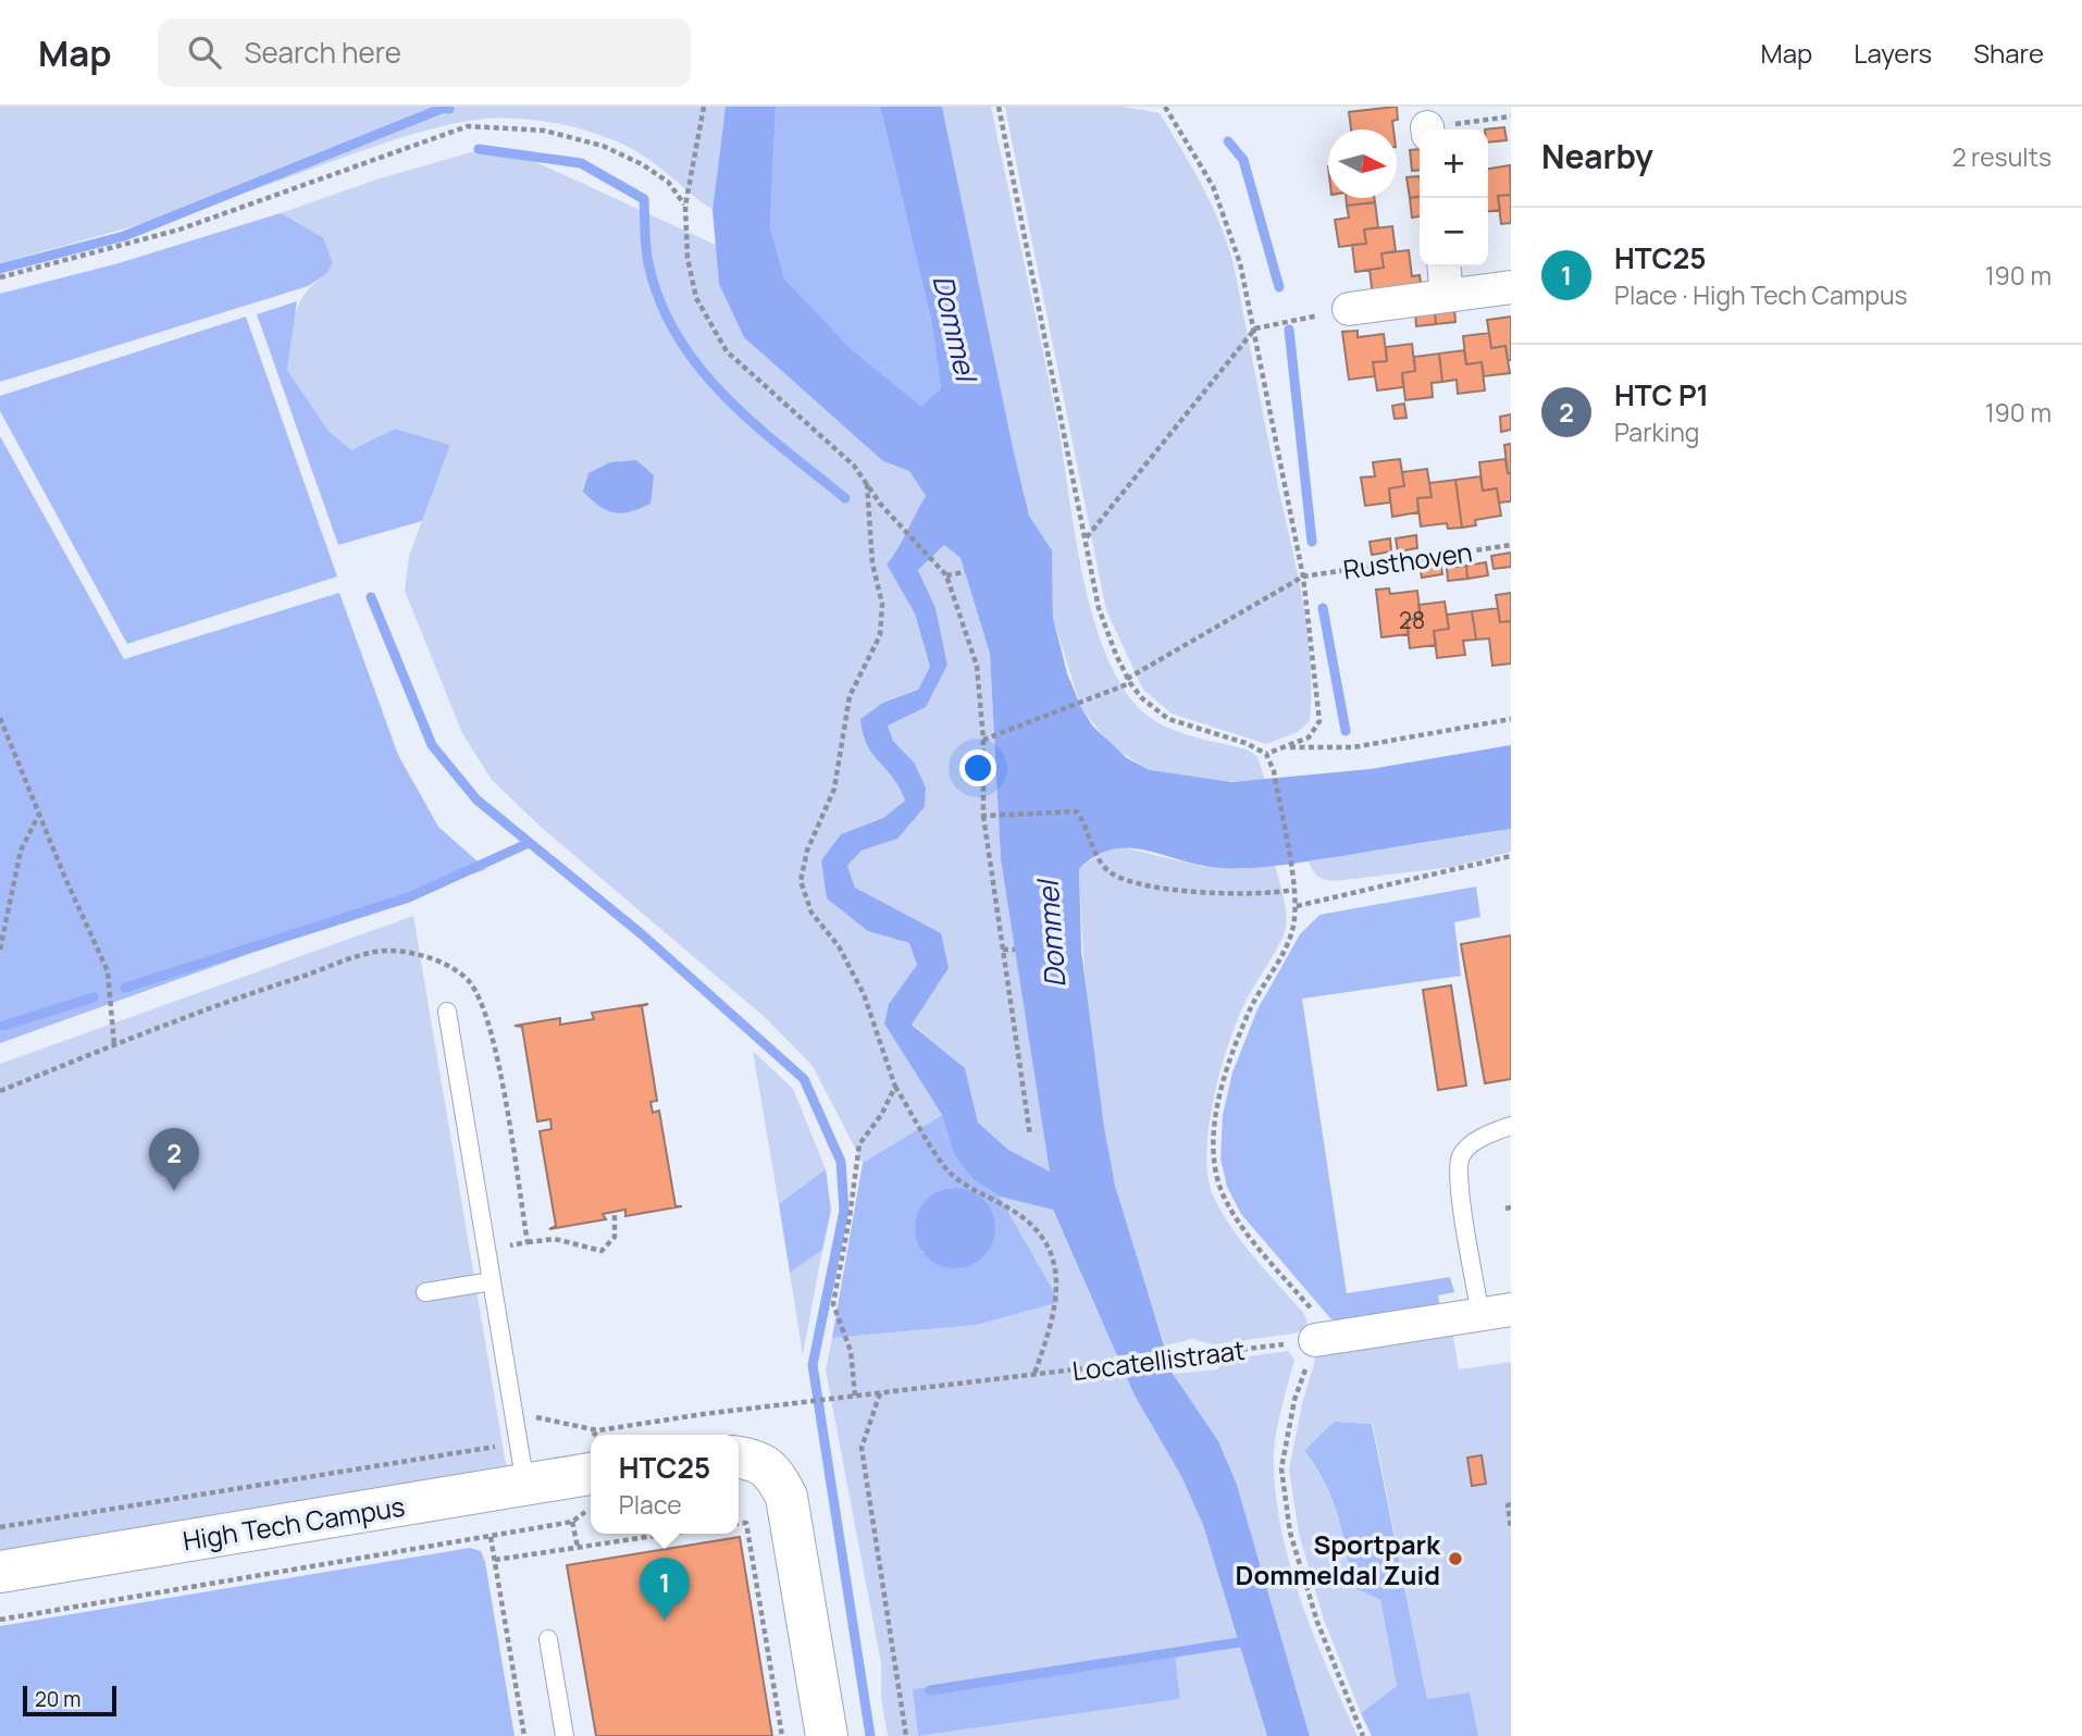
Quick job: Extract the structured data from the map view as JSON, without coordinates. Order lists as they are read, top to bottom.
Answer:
{
  "streets": {
    "street": ["High Tech Campus"],
    "path": ["Rusthoven", "Locatellistraat"]
  },
  "water": ["Dommel"],
  "places": ["Sportpark Dommeldal Zuid"],
  "house_numbers": ["28"],
  "scale_bar": "20 m",
  "north": "right",
  "page": {
    "header": "Map",
    "search": "Search here",
    "nav": ["Map", "Layers", "Share"],
    "heading": ["Nearby", "2 results"],
    "map_buttons": ["+", "−"],
    "list": [
      {
        "mark": "1",
        "name": "HTC25",
        "note": "Place · High Tech Campus",
        "value": "190 m"
      },
      {
        "mark": "2",
        "name": "HTC P1",
        "note": "Parking",
        "value": "190 m"
      }
    ],
    "pins": ["2", "1"],
    "popup": ["HTC25", "Place"],
    "scale": "20 m"
  }
}
